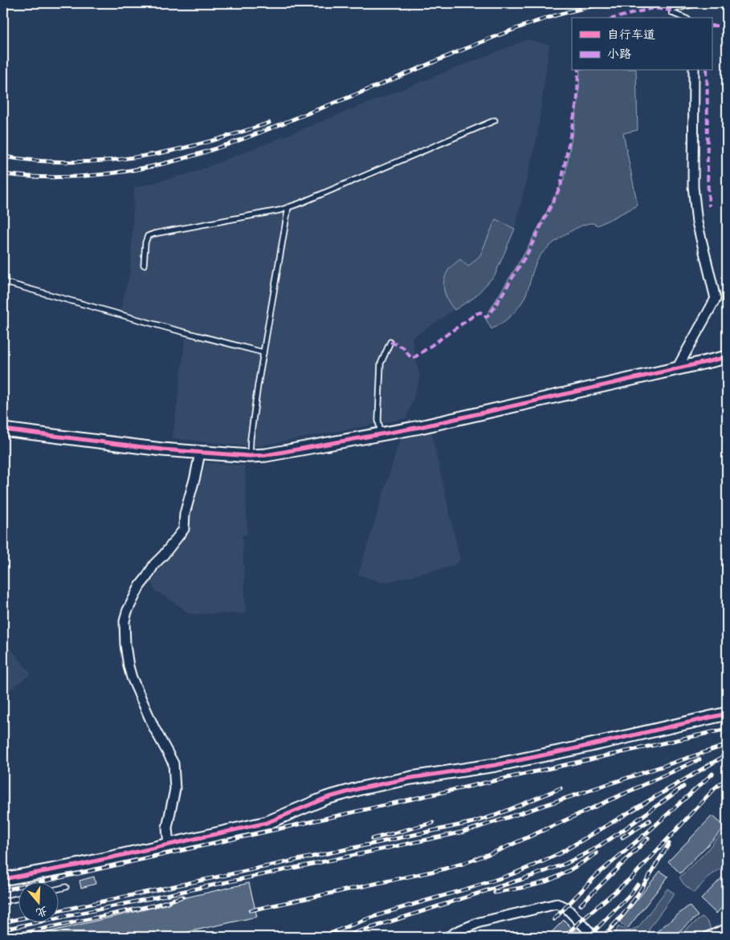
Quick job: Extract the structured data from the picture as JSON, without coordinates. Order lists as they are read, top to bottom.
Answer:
{
  "legend": ["自行车道", "小路"],
  "north": "bottom"
}
